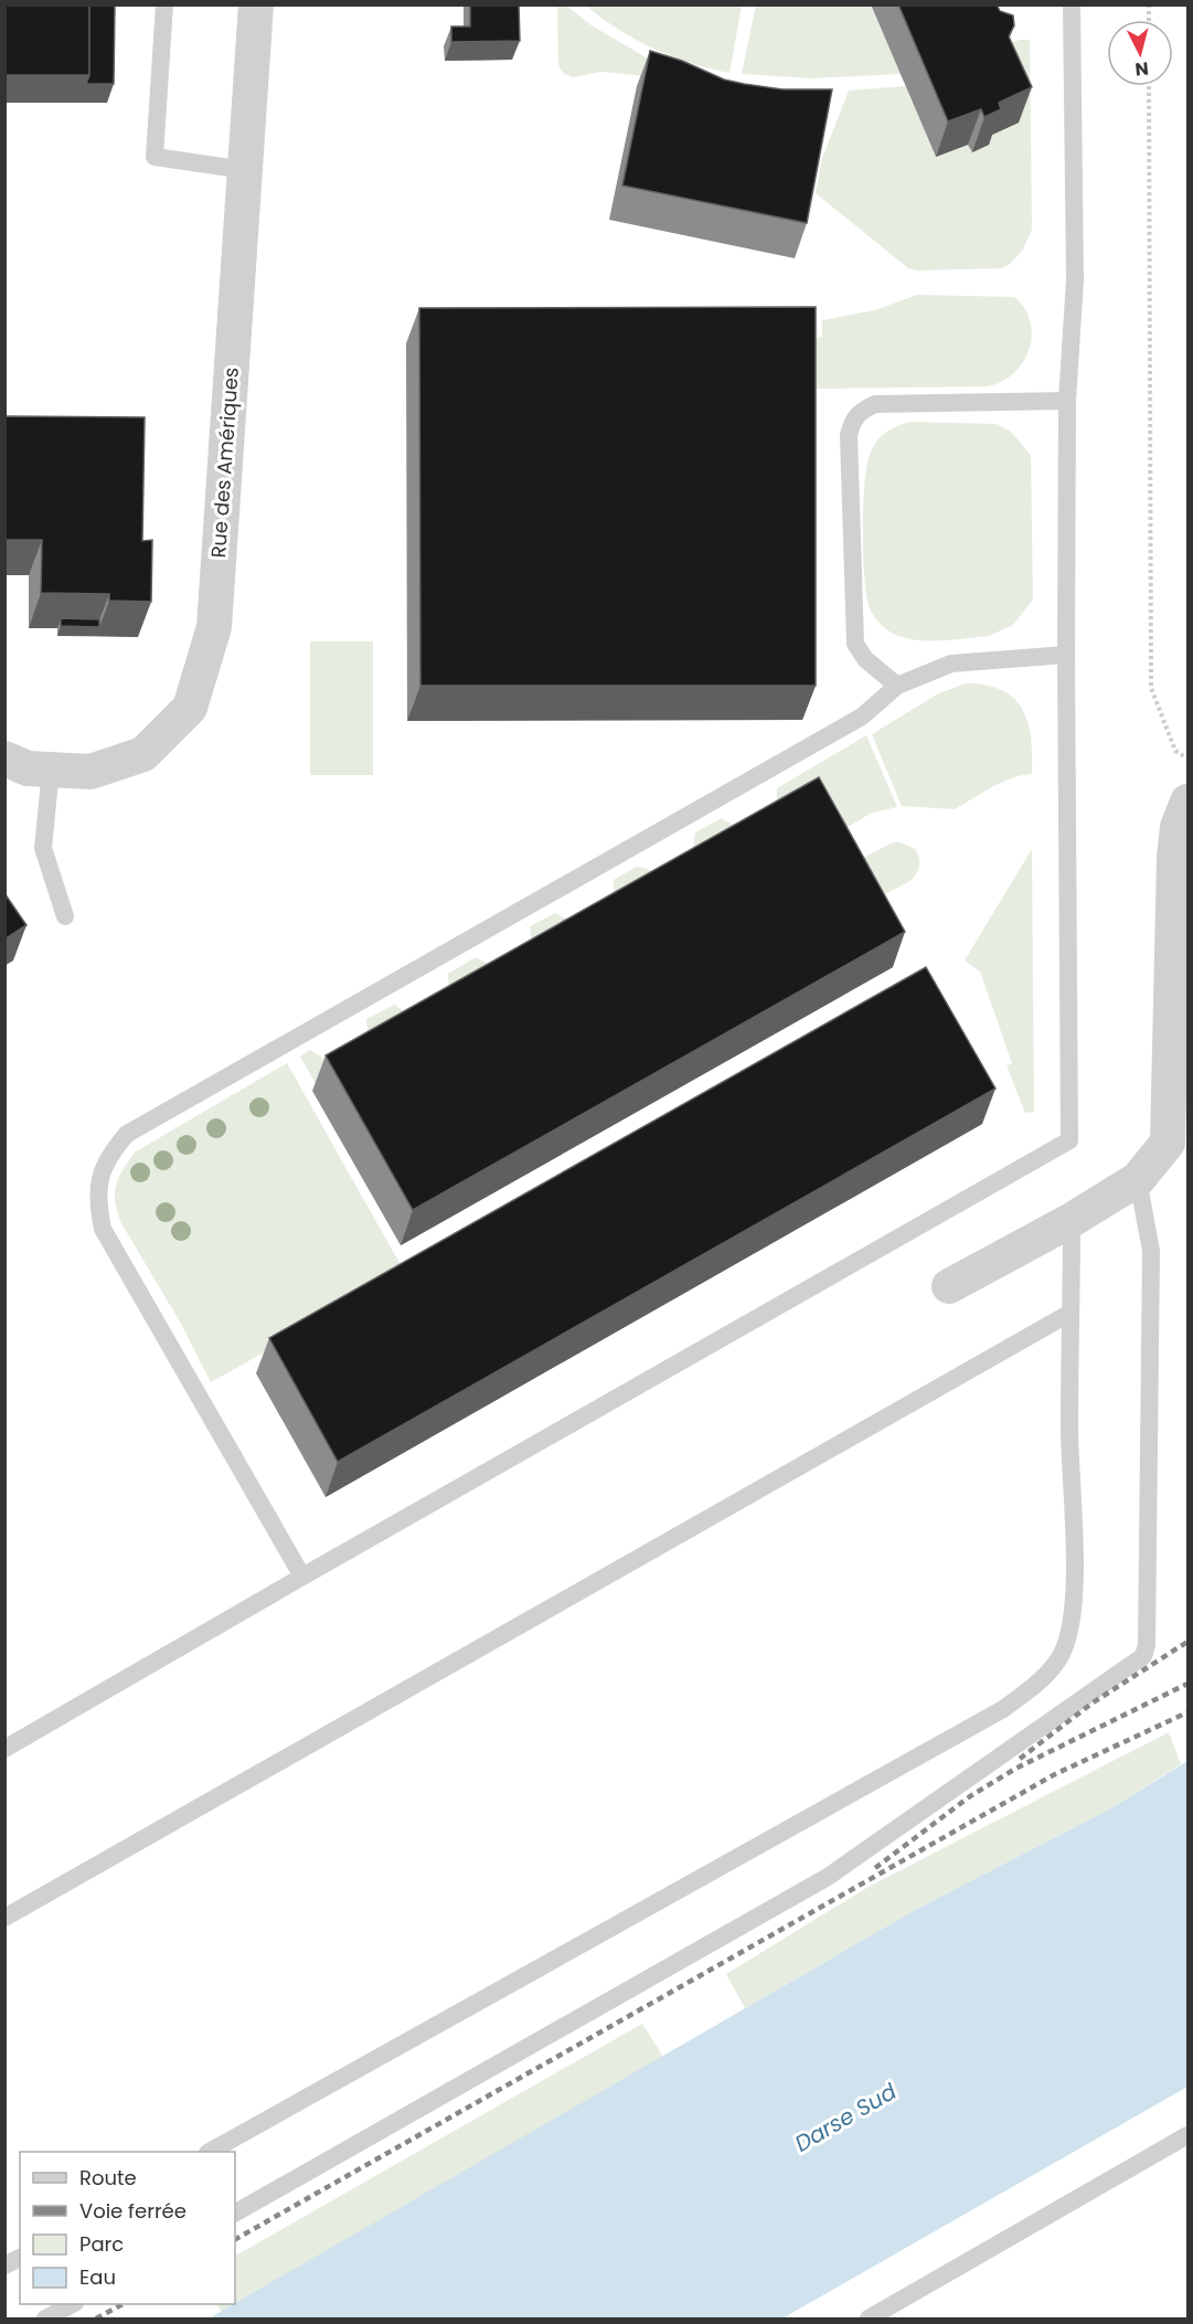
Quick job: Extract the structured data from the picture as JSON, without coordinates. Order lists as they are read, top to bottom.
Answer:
{
  "streets": {
    "street": ["Rue des Amériques"]
  },
  "water": ["Darse Sud"],
  "legend": [
    "Route",
    "Voie ferrée",
    "Parc",
    "Eau"
  ],
  "north": "bottom"
}
